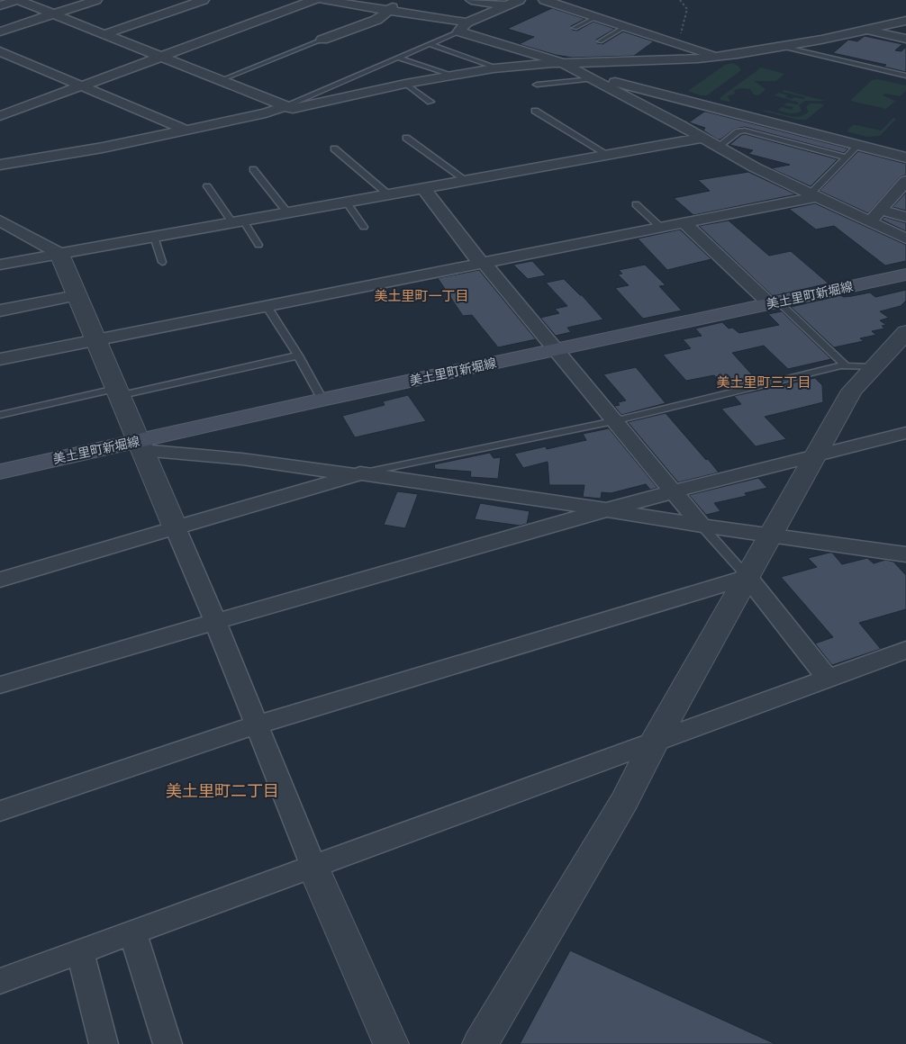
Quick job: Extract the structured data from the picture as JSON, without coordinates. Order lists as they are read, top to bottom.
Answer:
{
  "streets": {
    "main road": ["美土里町新堀線"]
  },
  "districts": ["美土里町一丁目", "美土里町三丁目", "美土里町二丁目"]
}
